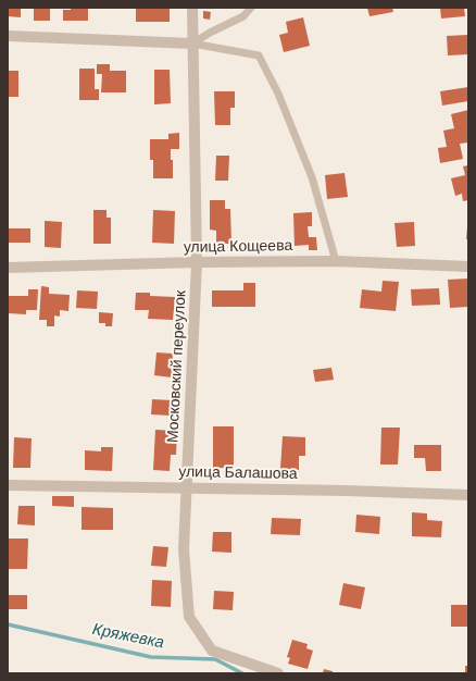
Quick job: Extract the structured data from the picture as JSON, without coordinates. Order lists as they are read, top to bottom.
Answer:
{
  "streets": {
    "street": ["улица Кощеева", "Московский переулок", "улица Балашова"]
  },
  "crossings": [
    ["улица Кощеева", "Московский переулок"],
    ["Московский переулок", "улица Балашова"]
  ],
  "water": ["Кряжевка"]
}
